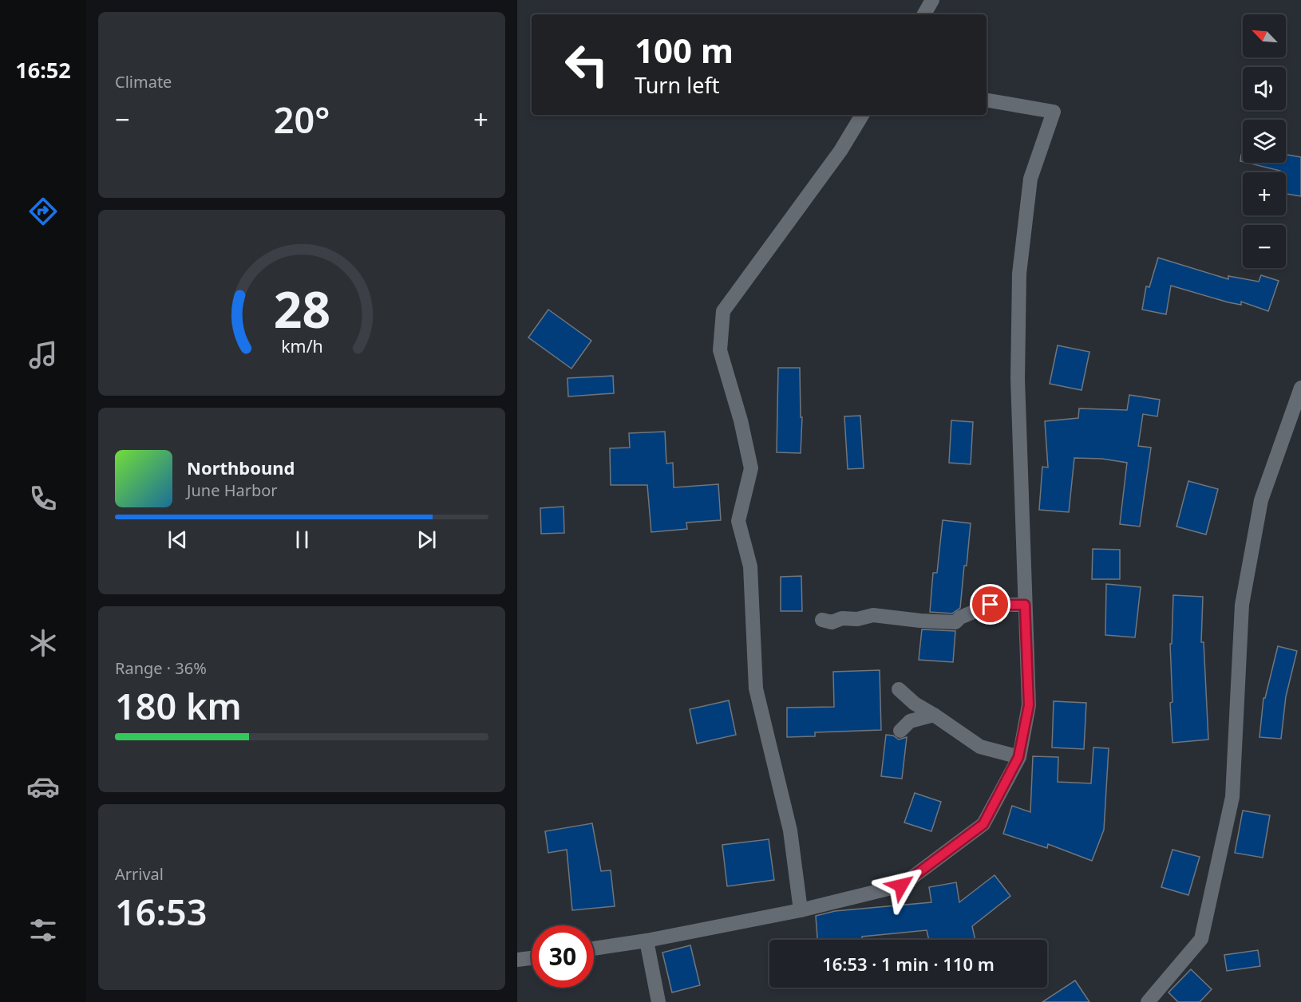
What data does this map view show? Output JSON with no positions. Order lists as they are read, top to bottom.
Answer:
{
  "north": "top left",
  "page": {
    "tabs": "16:52",
    "tile": [
      "Climate",
      ["Range · 36%", "180 km"],
      ["Arrival", "16:53"]
    ],
    "map_buttons": ["+", "−"],
    "turn": ["100 m", "Turn left"],
    "heat": ["−", "20°", "+"],
    "song": ["Northbound", "June Harbor"],
    "limit": "30",
    "trip": "16:53 · 1 min · 110 m",
    "gauge": ["28", "km/h"]
  }
}
